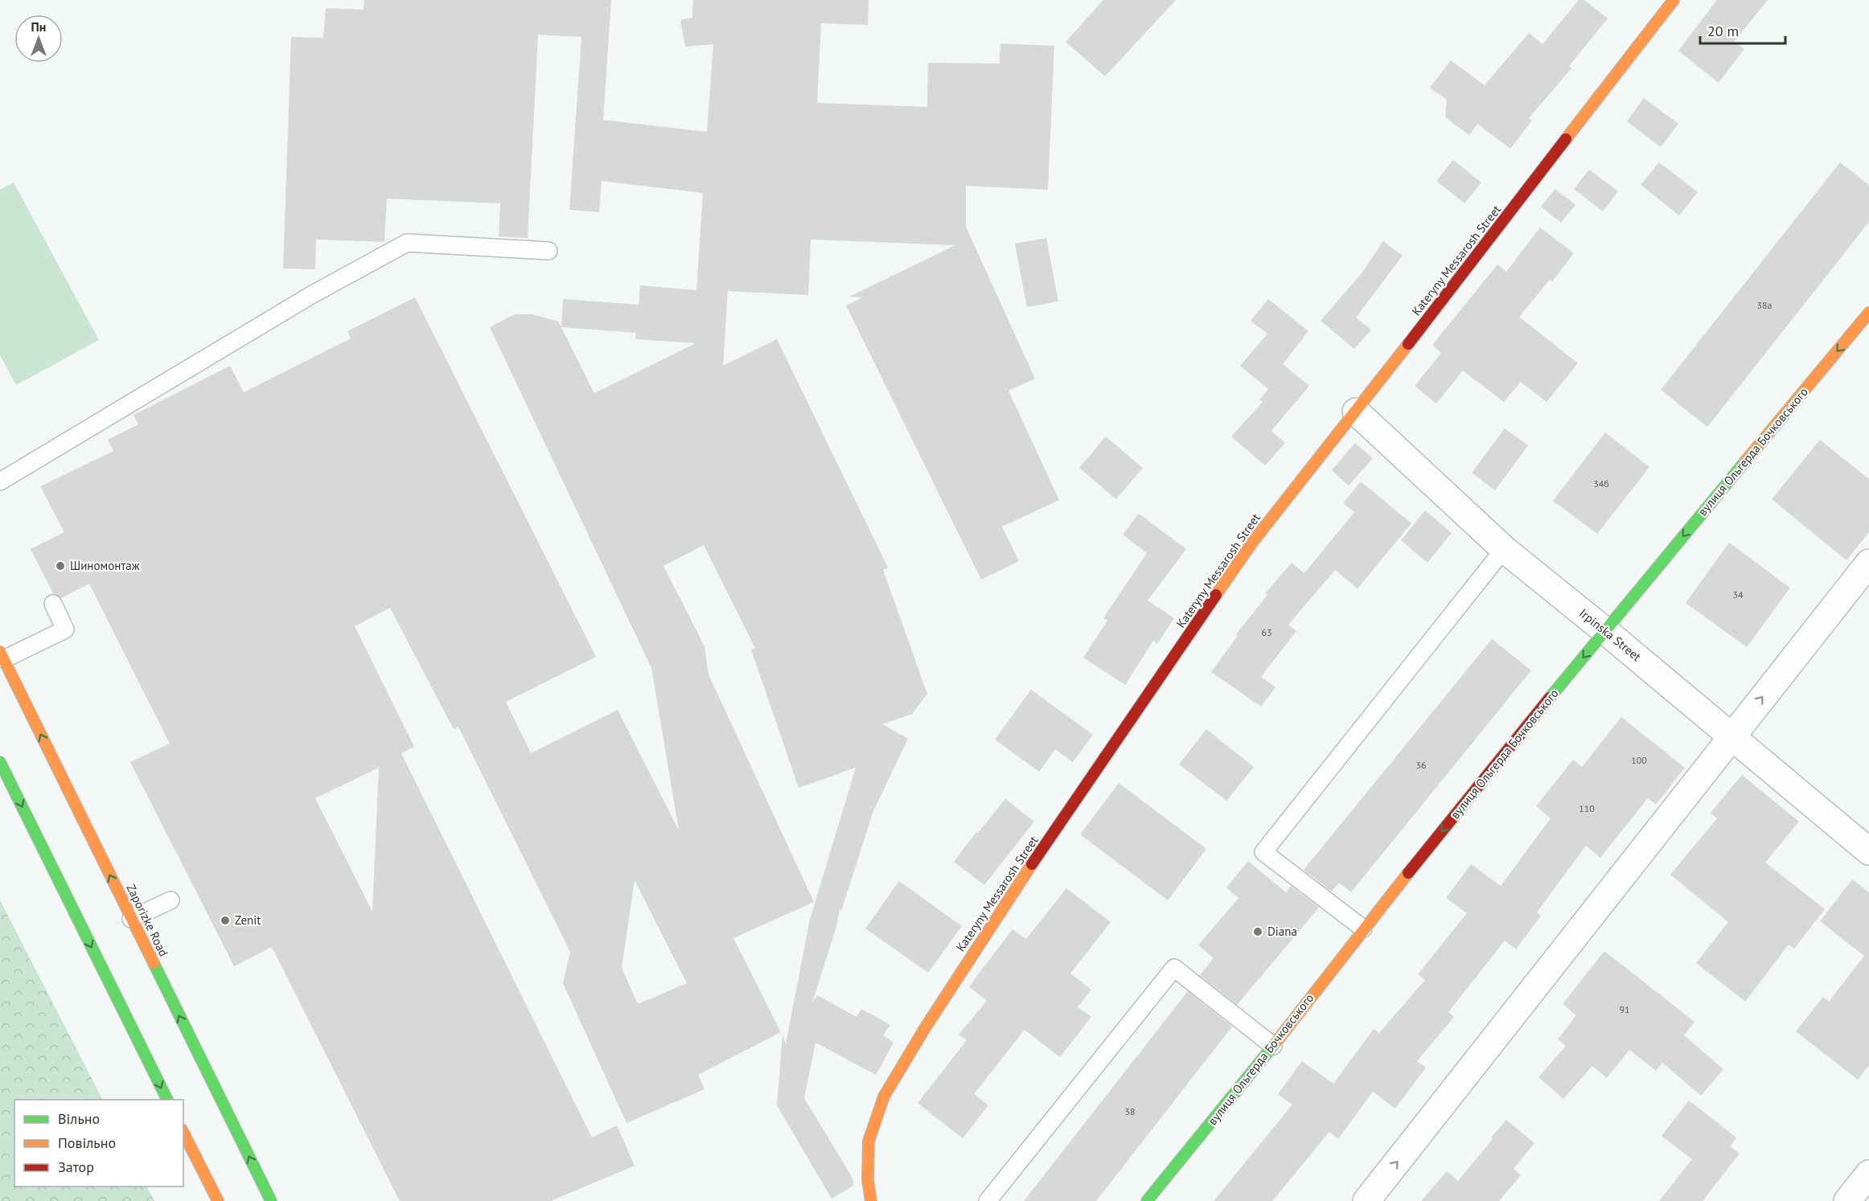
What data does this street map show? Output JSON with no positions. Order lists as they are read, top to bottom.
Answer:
{
  "streets": {
    "street": [
      "Kateryny Messarosh Street",
      "вулиця Ольгерда Бочковського",
      "Irpinska Street",
      "Zaporizke Road"
    ]
  },
  "crossings": [
    ["Kateryny Messarosh Street", "Irpinska Street"],
    ["вулиця Ольгерда Бочковського", "Irpinska Street"]
  ],
  "one_way": ["вулиця Ольгерда Бочковського"],
  "places": ["Шиномонтаж", "Zenit", "Diana"],
  "house_numbers": [
    "38а",
    "34б",
    "34",
    "63",
    "100",
    "36",
    "110",
    "91",
    "38"
  ],
  "legend": ["Вільно", "Повільно", "Затор"],
  "scale_bar": "20 m",
  "north": "top"
}
